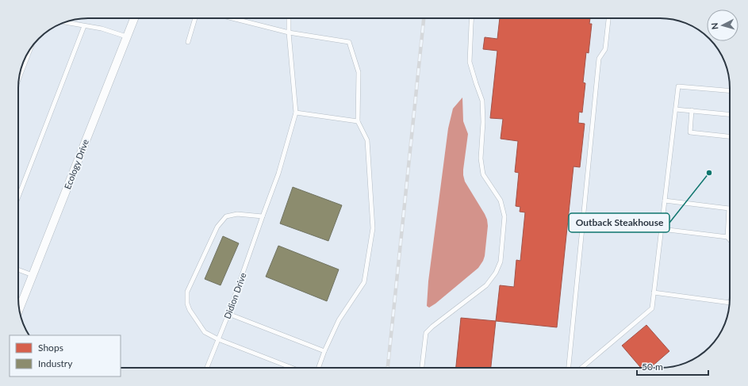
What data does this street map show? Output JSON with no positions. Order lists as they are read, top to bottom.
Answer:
{
  "streets": {
    "street": ["Ecology Drive"],
    "lane": ["Didion Drive"]
  },
  "places": ["Outback Steakhouse"],
  "legend": ["Shops", "Industry"],
  "scale_bar": "50 m",
  "north": "left"
}
